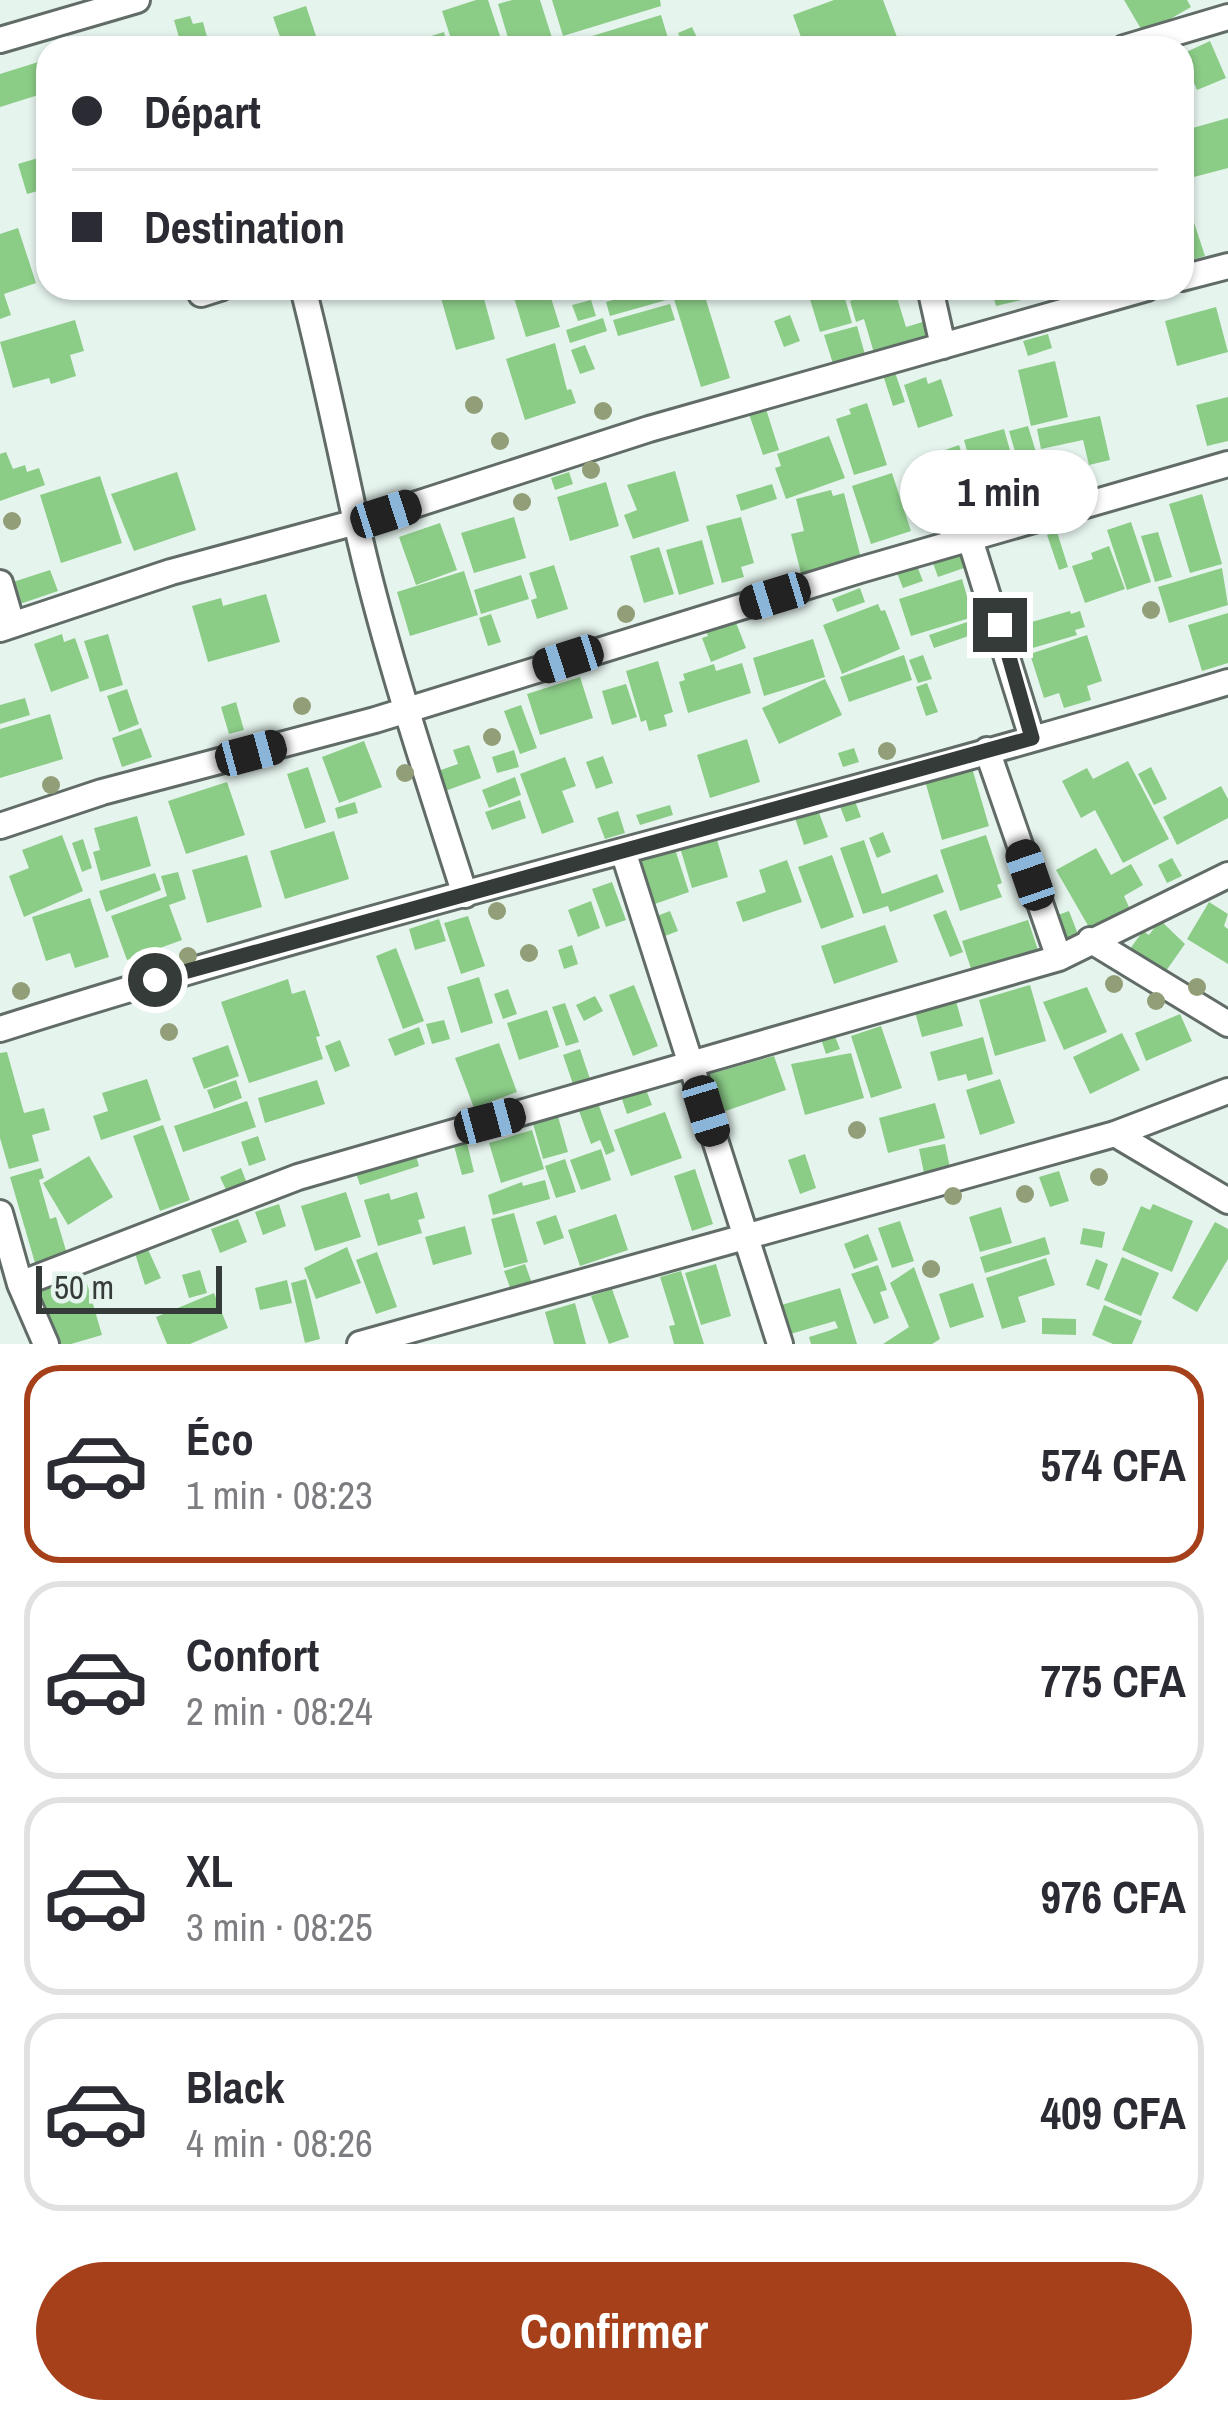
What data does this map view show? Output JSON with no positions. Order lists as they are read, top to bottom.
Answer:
{
  "scale_bar": "50 m",
  "page": {
    "banner": ["Départ", "Destination"],
    "bubble": "1 min",
    "scale": "50 m",
    "list": [
      {
        "name": "Éco",
        "note": "1 min · 08:23",
        "value": "574 CFA"
      },
      {
        "name": "Confort",
        "note": "2 min · 08:24",
        "value": "775 CFA"
      },
      {
        "name": "XL",
        "note": "3 min · 08:25",
        "value": "976 CFA"
      },
      {
        "name": "Black",
        "note": "4 min · 08:26",
        "value": "409 CFA"
      }
    ],
    "buttons": "Confirmer"
  }
}
